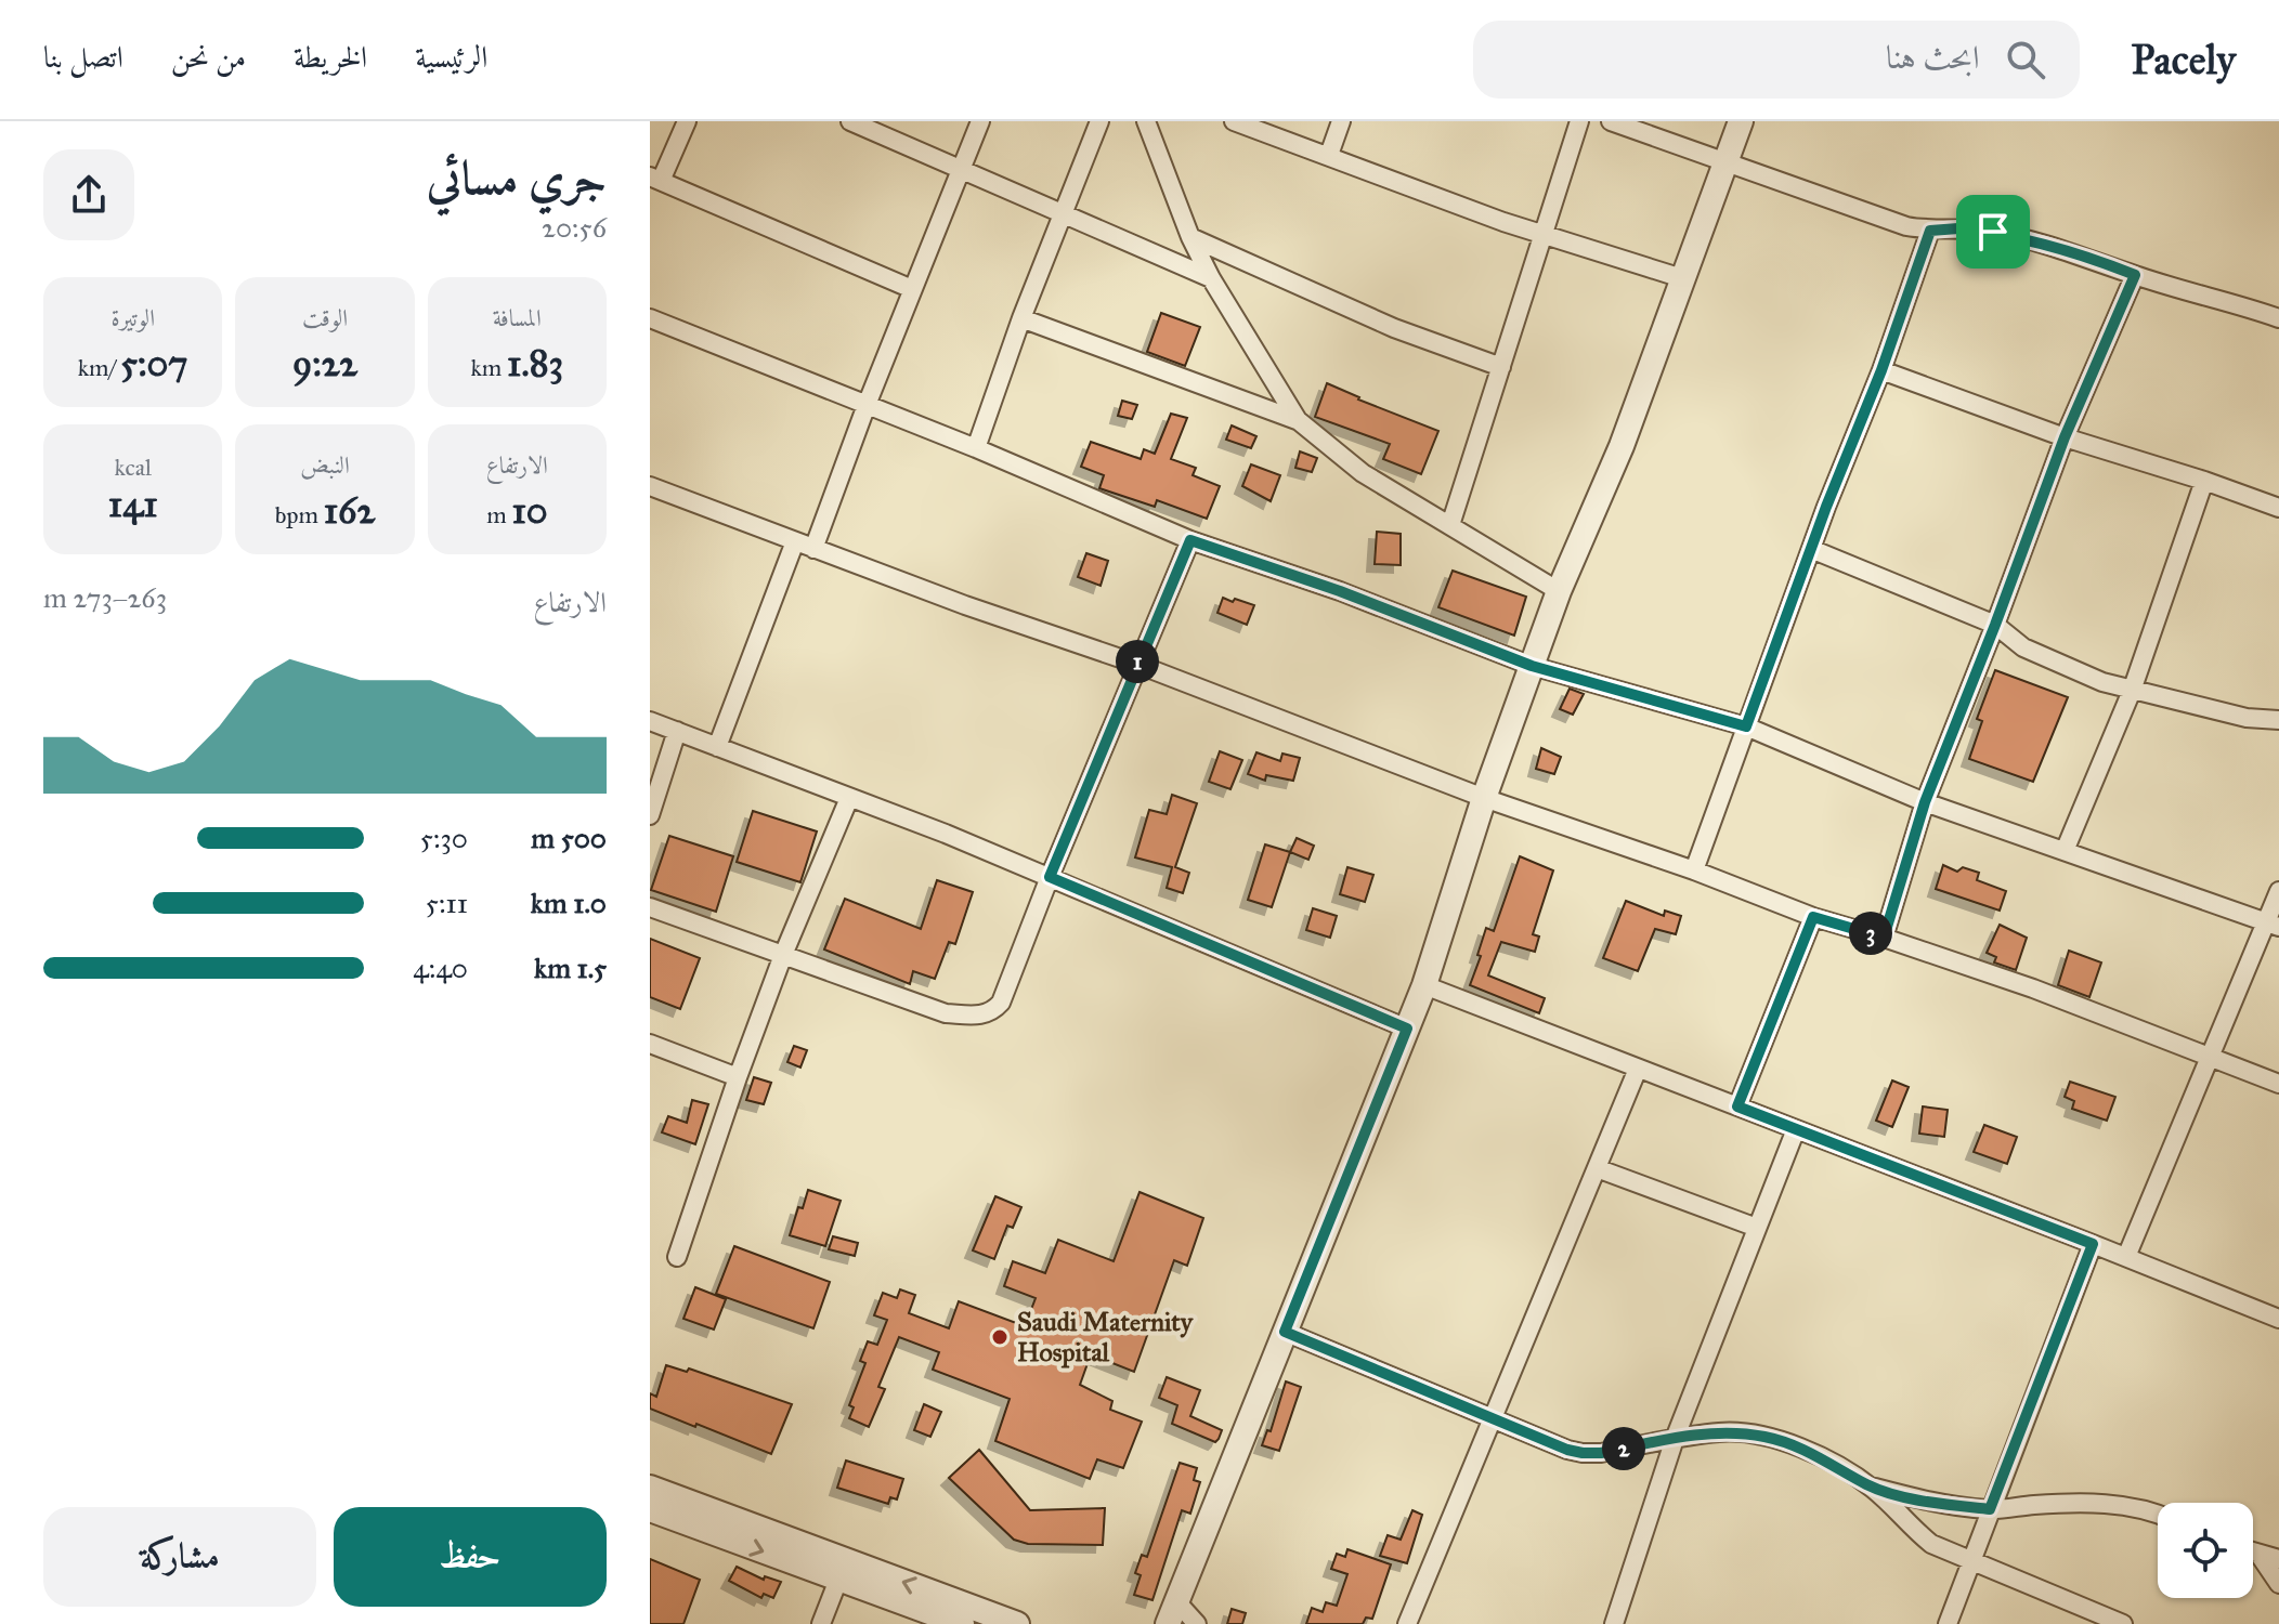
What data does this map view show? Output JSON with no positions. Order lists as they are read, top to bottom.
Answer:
{
  "places": ["Saudi Maternity Hospital"],
  "page": {
    "header": "Pacely",
    "search": "ابحث هنا",
    "nav": [
      "الرئيسية",
      "الخريطة",
      "من نحن",
      "اتصل بنا"
    ],
    "heading": ["جري مسائي", "20:56"],
    "stats": [
      ["المسافة", "1.83 km"],
      ["الوقت", "9:22"],
      ["الوتيرة", "5:07 /km"],
      ["الارتفاع", "10 m"],
      ["النبض", "162 bpm"],
      ["kcal", "141"]
    ],
    "chart": ["الارتفاع", "263–273 m"],
    "pins": ["1", "3", "2"],
    "list": [
      {
        "name": "500 m",
        "note": "5:30"
      },
      {
        "name": "1.0 km",
        "note": "5:11"
      },
      {
        "name": "1.5 km",
        "note": "4:40"
      }
    ],
    "buttons": ["حفظ", "مشاركة"]
  }
}
